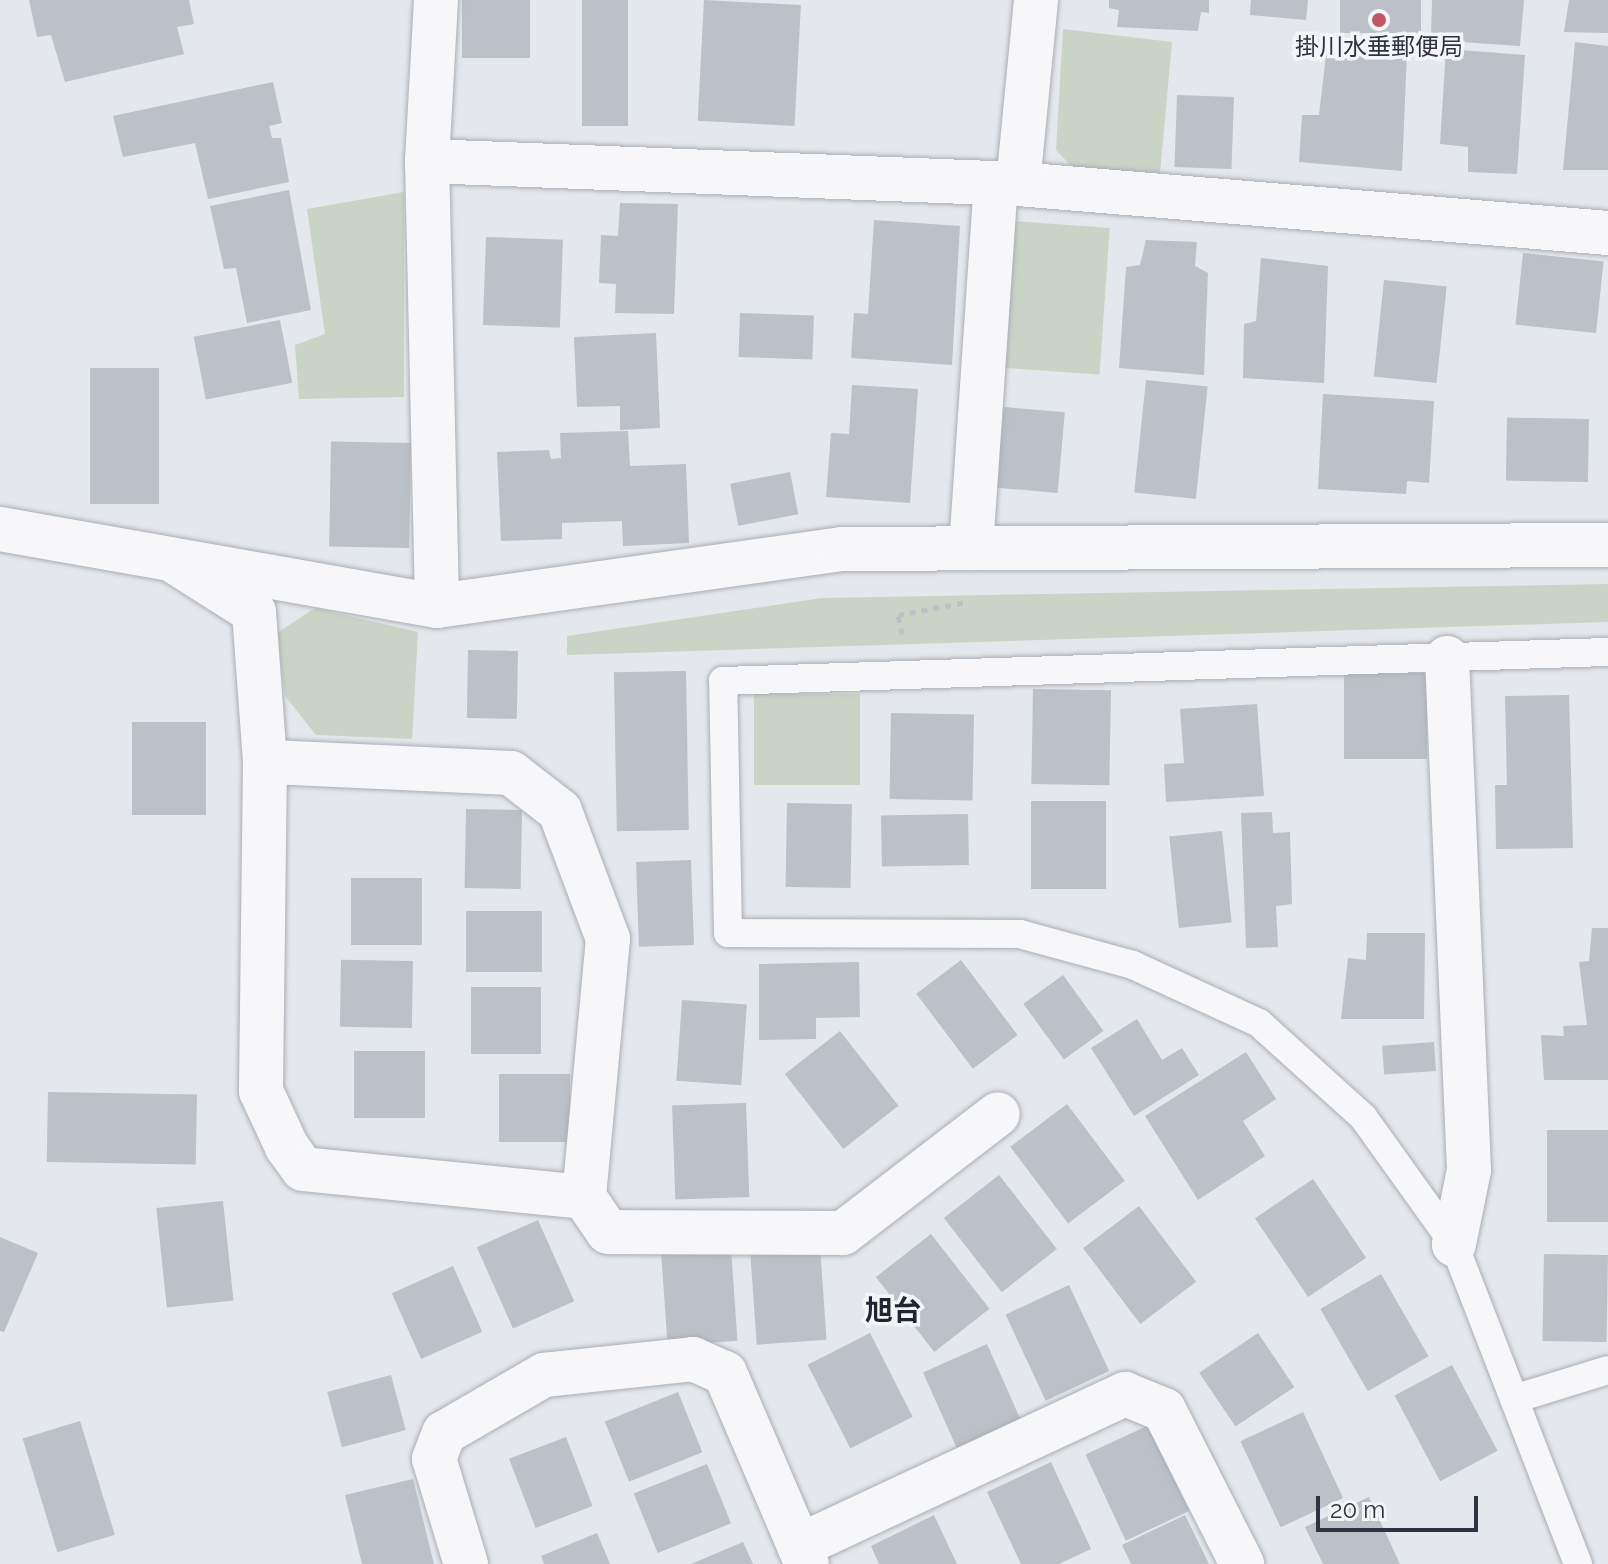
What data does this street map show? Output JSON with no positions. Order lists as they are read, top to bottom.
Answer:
{
  "districts": ["旭台"],
  "places": ["掛川水垂郵便局"],
  "scale_bar": "20 m"
}
